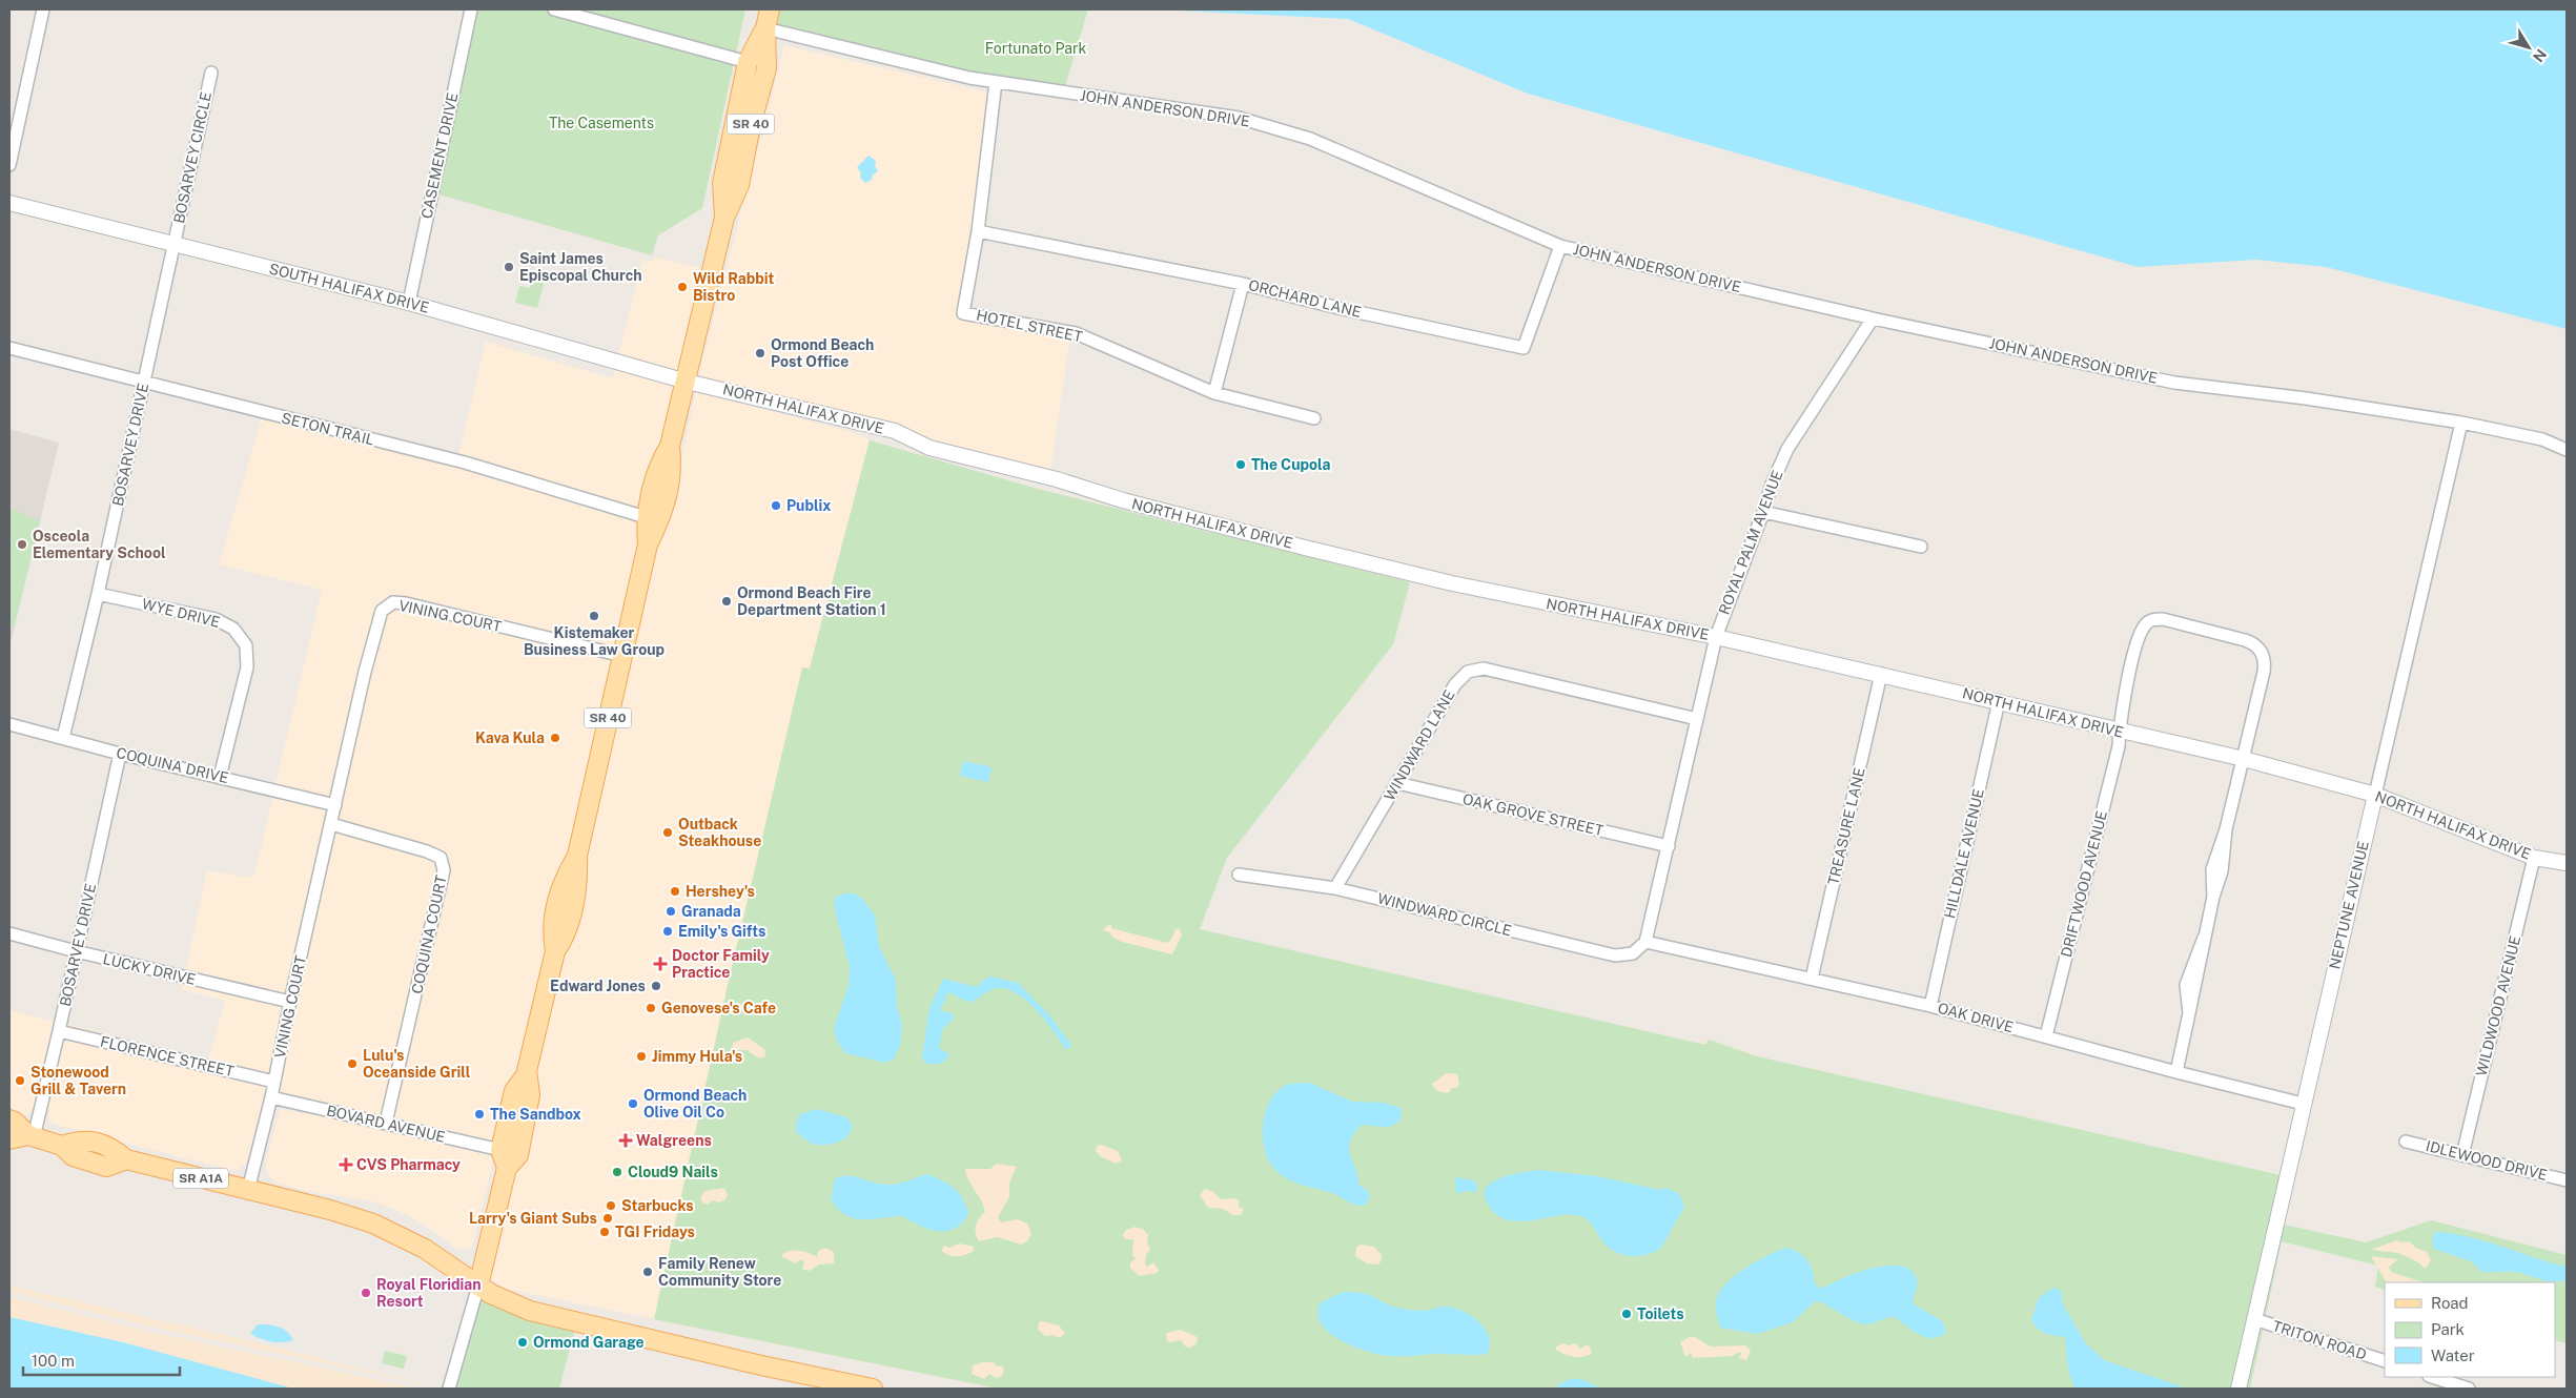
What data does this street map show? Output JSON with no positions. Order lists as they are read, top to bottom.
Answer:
{
  "streets": {
    "main road": ["SR 40", "SR A1A"],
    "street": [
      "JOHN ANDERSON DRIVE",
      "CASEMENT DRIVE",
      "BOSARVEY CIRCLE",
      "SOUTH HALIFAX DRIVE",
      "ORCHARD LANE",
      "HOTEL STREET",
      "NORTH HALIFAX DRIVE",
      "SETON TRAIL",
      "BOSARVEY DRIVE",
      "ROYAL PALM AVENUE",
      "WYE DRIVE",
      "VINING COURT",
      "WINDWARD LANE",
      "COQUINA DRIVE",
      "OAK GROVE STREET",
      "TREASURE LANE",
      "HILLDALE AVENUE",
      "DRIFTWOOD AVENUE",
      "NEPTUNE AVENUE",
      "WINDWARD CIRCLE",
      "COQUINA COURT",
      "LUCKY DRIVE",
      "WILDWOOD AVENUE",
      "OAK DRIVE",
      "FLORENCE STREET",
      "BOVARD AVENUE",
      "IDLEWOOD DRIVE",
      "TRITON ROAD"
    ]
  },
  "crossings": [
    ["JOHN ANDERSON DRIVE", "SR 40"],
    ["JOHN ANDERSON DRIVE", "ORCHARD LANE"],
    ["JOHN ANDERSON DRIVE", "HOTEL STREET"],
    ["JOHN ANDERSON DRIVE", "ROYAL PALM AVENUE"],
    ["JOHN ANDERSON DRIVE", "NEPTUNE AVENUE"],
    ["SR 40", "SOUTH HALIFAX DRIVE"],
    ["SR 40", "NORTH HALIFAX DRIVE"],
    ["SR 40", "SETON TRAIL"],
    ["SR 40", "VINING COURT"],
    ["SR 40", "BOVARD AVENUE"],
    ["SR 40", "SR A1A"],
    ["CASEMENT DRIVE", "SOUTH HALIFAX DRIVE"],
    ["BOSARVEY CIRCLE", "SOUTH HALIFAX DRIVE"],
    ["BOSARVEY CIRCLE", "BOSARVEY DRIVE"],
    ["SOUTH HALIFAX DRIVE", "NORTH HALIFAX DRIVE"],
    ["SOUTH HALIFAX DRIVE", "BOSARVEY DRIVE"],
    ["ORCHARD LANE", "HOTEL STREET"],
    ["NORTH HALIFAX DRIVE", "ROYAL PALM AVENUE"],
    ["NORTH HALIFAX DRIVE", "TREASURE LANE"],
    ["NORTH HALIFAX DRIVE", "HILLDALE AVENUE"],
    ["NORTH HALIFAX DRIVE", "DRIFTWOOD AVENUE"],
    ["NORTH HALIFAX DRIVE", "NEPTUNE AVENUE"],
    ["NORTH HALIFAX DRIVE", "WILDWOOD AVENUE"],
    ["SETON TRAIL", "BOSARVEY DRIVE"],
    ["BOSARVEY DRIVE", "WYE DRIVE"],
    ["BOSARVEY DRIVE", "COQUINA DRIVE"],
    ["BOSARVEY DRIVE", "LUCKY DRIVE"],
    ["BOSARVEY DRIVE", "FLORENCE STREET"],
    ["BOSARVEY DRIVE", "SR A1A"],
    ["ROYAL PALM AVENUE", "WINDWARD LANE"],
    ["ROYAL PALM AVENUE", "OAK GROVE STREET"],
    ["ROYAL PALM AVENUE", "WINDWARD CIRCLE"],
    ["ROYAL PALM AVENUE", "OAK DRIVE"],
    ["WYE DRIVE", "COQUINA DRIVE"],
    ["VINING COURT", "COQUINA DRIVE"],
    ["VINING COURT", "COQUINA COURT"],
    ["VINING COURT", "LUCKY DRIVE"],
    ["VINING COURT", "FLORENCE STREET"],
    ["VINING COURT", "BOVARD AVENUE"],
    ["VINING COURT", "SR A1A"],
    ["WINDWARD LANE", "OAK GROVE STREET"],
    ["WINDWARD LANE", "WINDWARD CIRCLE"],
    ["TREASURE LANE", "OAK DRIVE"],
    ["HILLDALE AVENUE", "OAK DRIVE"],
    ["DRIFTWOOD AVENUE", "OAK DRIVE"],
    ["NEPTUNE AVENUE", "OAK DRIVE"],
    ["NEPTUNE AVENUE", "TRITON ROAD"],
    ["WINDWARD CIRCLE", "OAK DRIVE"],
    ["COQUINA COURT", "BOVARD AVENUE"],
    ["WILDWOOD AVENUE", "IDLEWOOD DRIVE"]
  ],
  "parks": ["Fortunato Park", "The Casements"],
  "places": {
    "other": [
      "Saint James Episcopal Church",
      "Wild Rabbit Bistro",
      "Ormond Beach Post Office",
      "The Cupola",
      "Publix",
      "Osceola Elementary School",
      "Ormond Beach Fire Department Station 1",
      "Kistemaker Business Law Group",
      "Kava Kula",
      "Outback Steakhouse",
      "Hershey's",
      "Granada",
      "Emily's Gifts",
      "Edward Jones",
      "Genovese's Cafe",
      "Jimmy Hula's",
      "Lulu's Oceanside Grill",
      "Stonewood Grill & Tavern",
      "Ormond Beach Olive Oil Co",
      "The Sandbox",
      "Cloud9 Nails",
      "Starbucks",
      "Larry's Giant Subs",
      "TGI Fridays",
      "Family Renew Community Store",
      "Royal Floridian Resort",
      "Toilets",
      "Ormond Garage"
    ],
    "health": ["Doctor Family Practice", "Walgreens", "CVS Pharmacy"]
  },
  "legend": ["Road", "Park", "Water"],
  "scale_bar": "100 m",
  "north": "bottom right"
}
